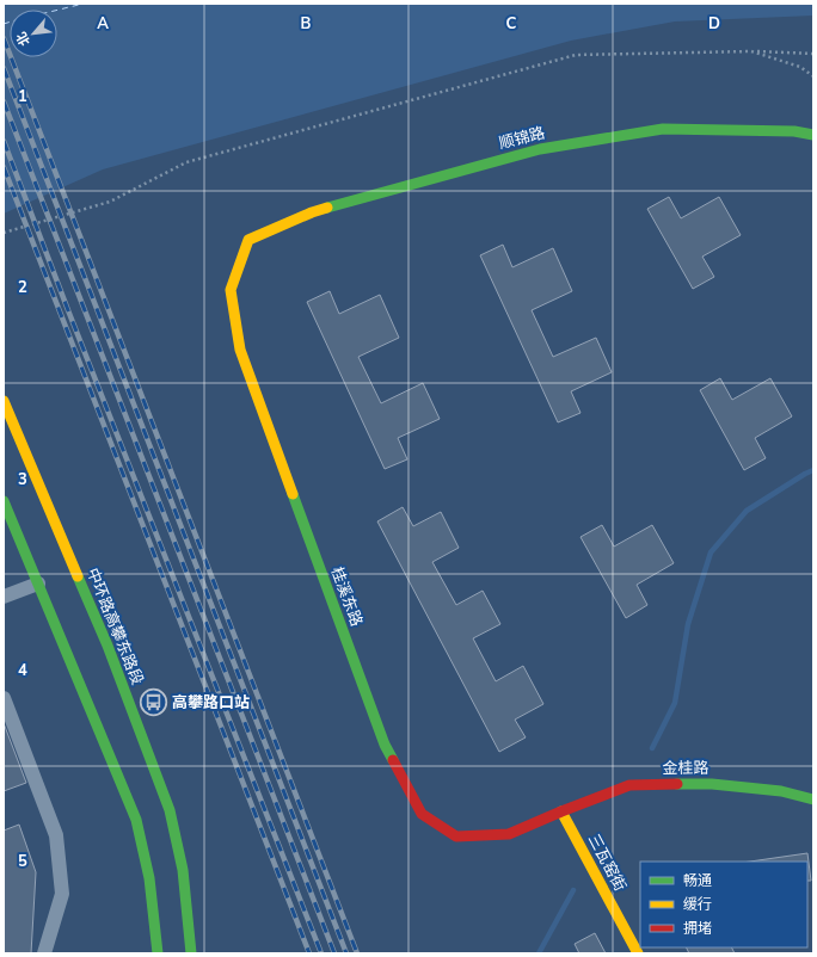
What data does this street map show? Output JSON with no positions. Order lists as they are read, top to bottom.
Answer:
{
  "streets": {
    "street": [
      "顺锦路",
      "桂溪东路",
      "中环路高攀东路段",
      "金桂路",
      "三瓦窑街"
    ]
  },
  "crossings": [
    ["顺锦路", "桂溪东路"],
    ["桂溪东路", "金桂路"],
    ["桂溪东路", "三瓦窑街"],
    ["金桂路", "三瓦窑街"]
  ],
  "places": {
    "bus stop": ["高攀路口站"]
  },
  "legend": ["畅通", "缓行", "拥堵"],
  "north": "bottom left",
  "grid": {
    "columns": [
      "A",
      "B",
      "C",
      "D"
    ],
    "rows": [
      "1",
      "2",
      "3",
      "4",
      "5"
    ]
  }
}
